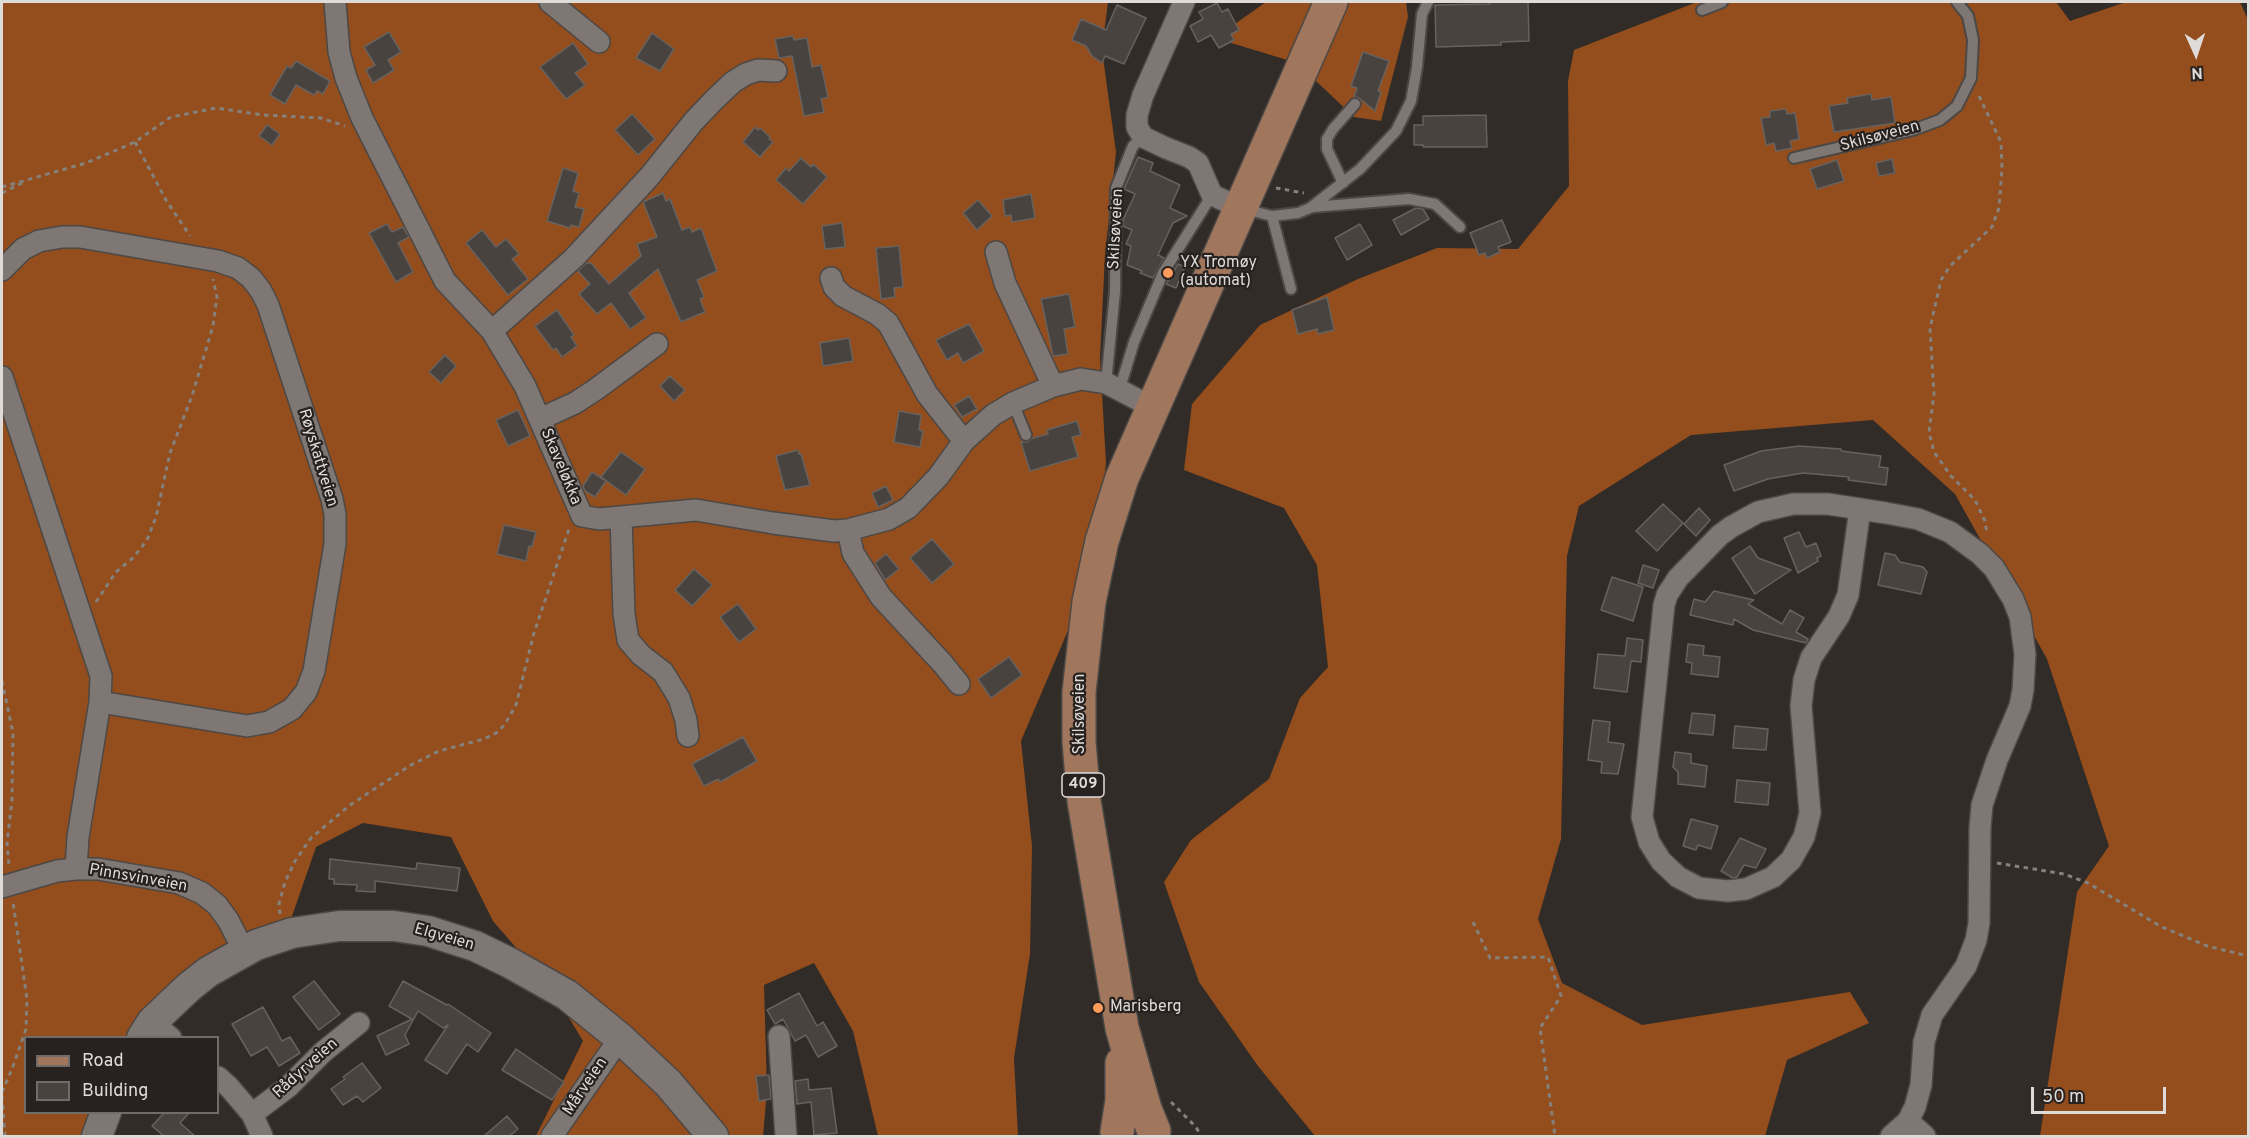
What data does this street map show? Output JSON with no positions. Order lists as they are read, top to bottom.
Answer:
{
  "streets": {
    "main road": ["Skilsøveien", "409", "Elgveien"],
    "street": [
      "Røyskattveien",
      "Skaveløkka",
      "Pinnsvinveien",
      "Rådyrveien",
      "Mårveien"
    ]
  },
  "crossings": [
    ["Skilsøveien", "Skaveløkka"],
    ["Pinnsvinveien", "Elgveien"],
    ["Elgveien", "Mårveien"]
  ],
  "places": ["YX Tromøy (automat)", "Marisberg"],
  "legend": ["Road", "Building"],
  "scale_bar": "50 m",
  "north": "bottom"
}
